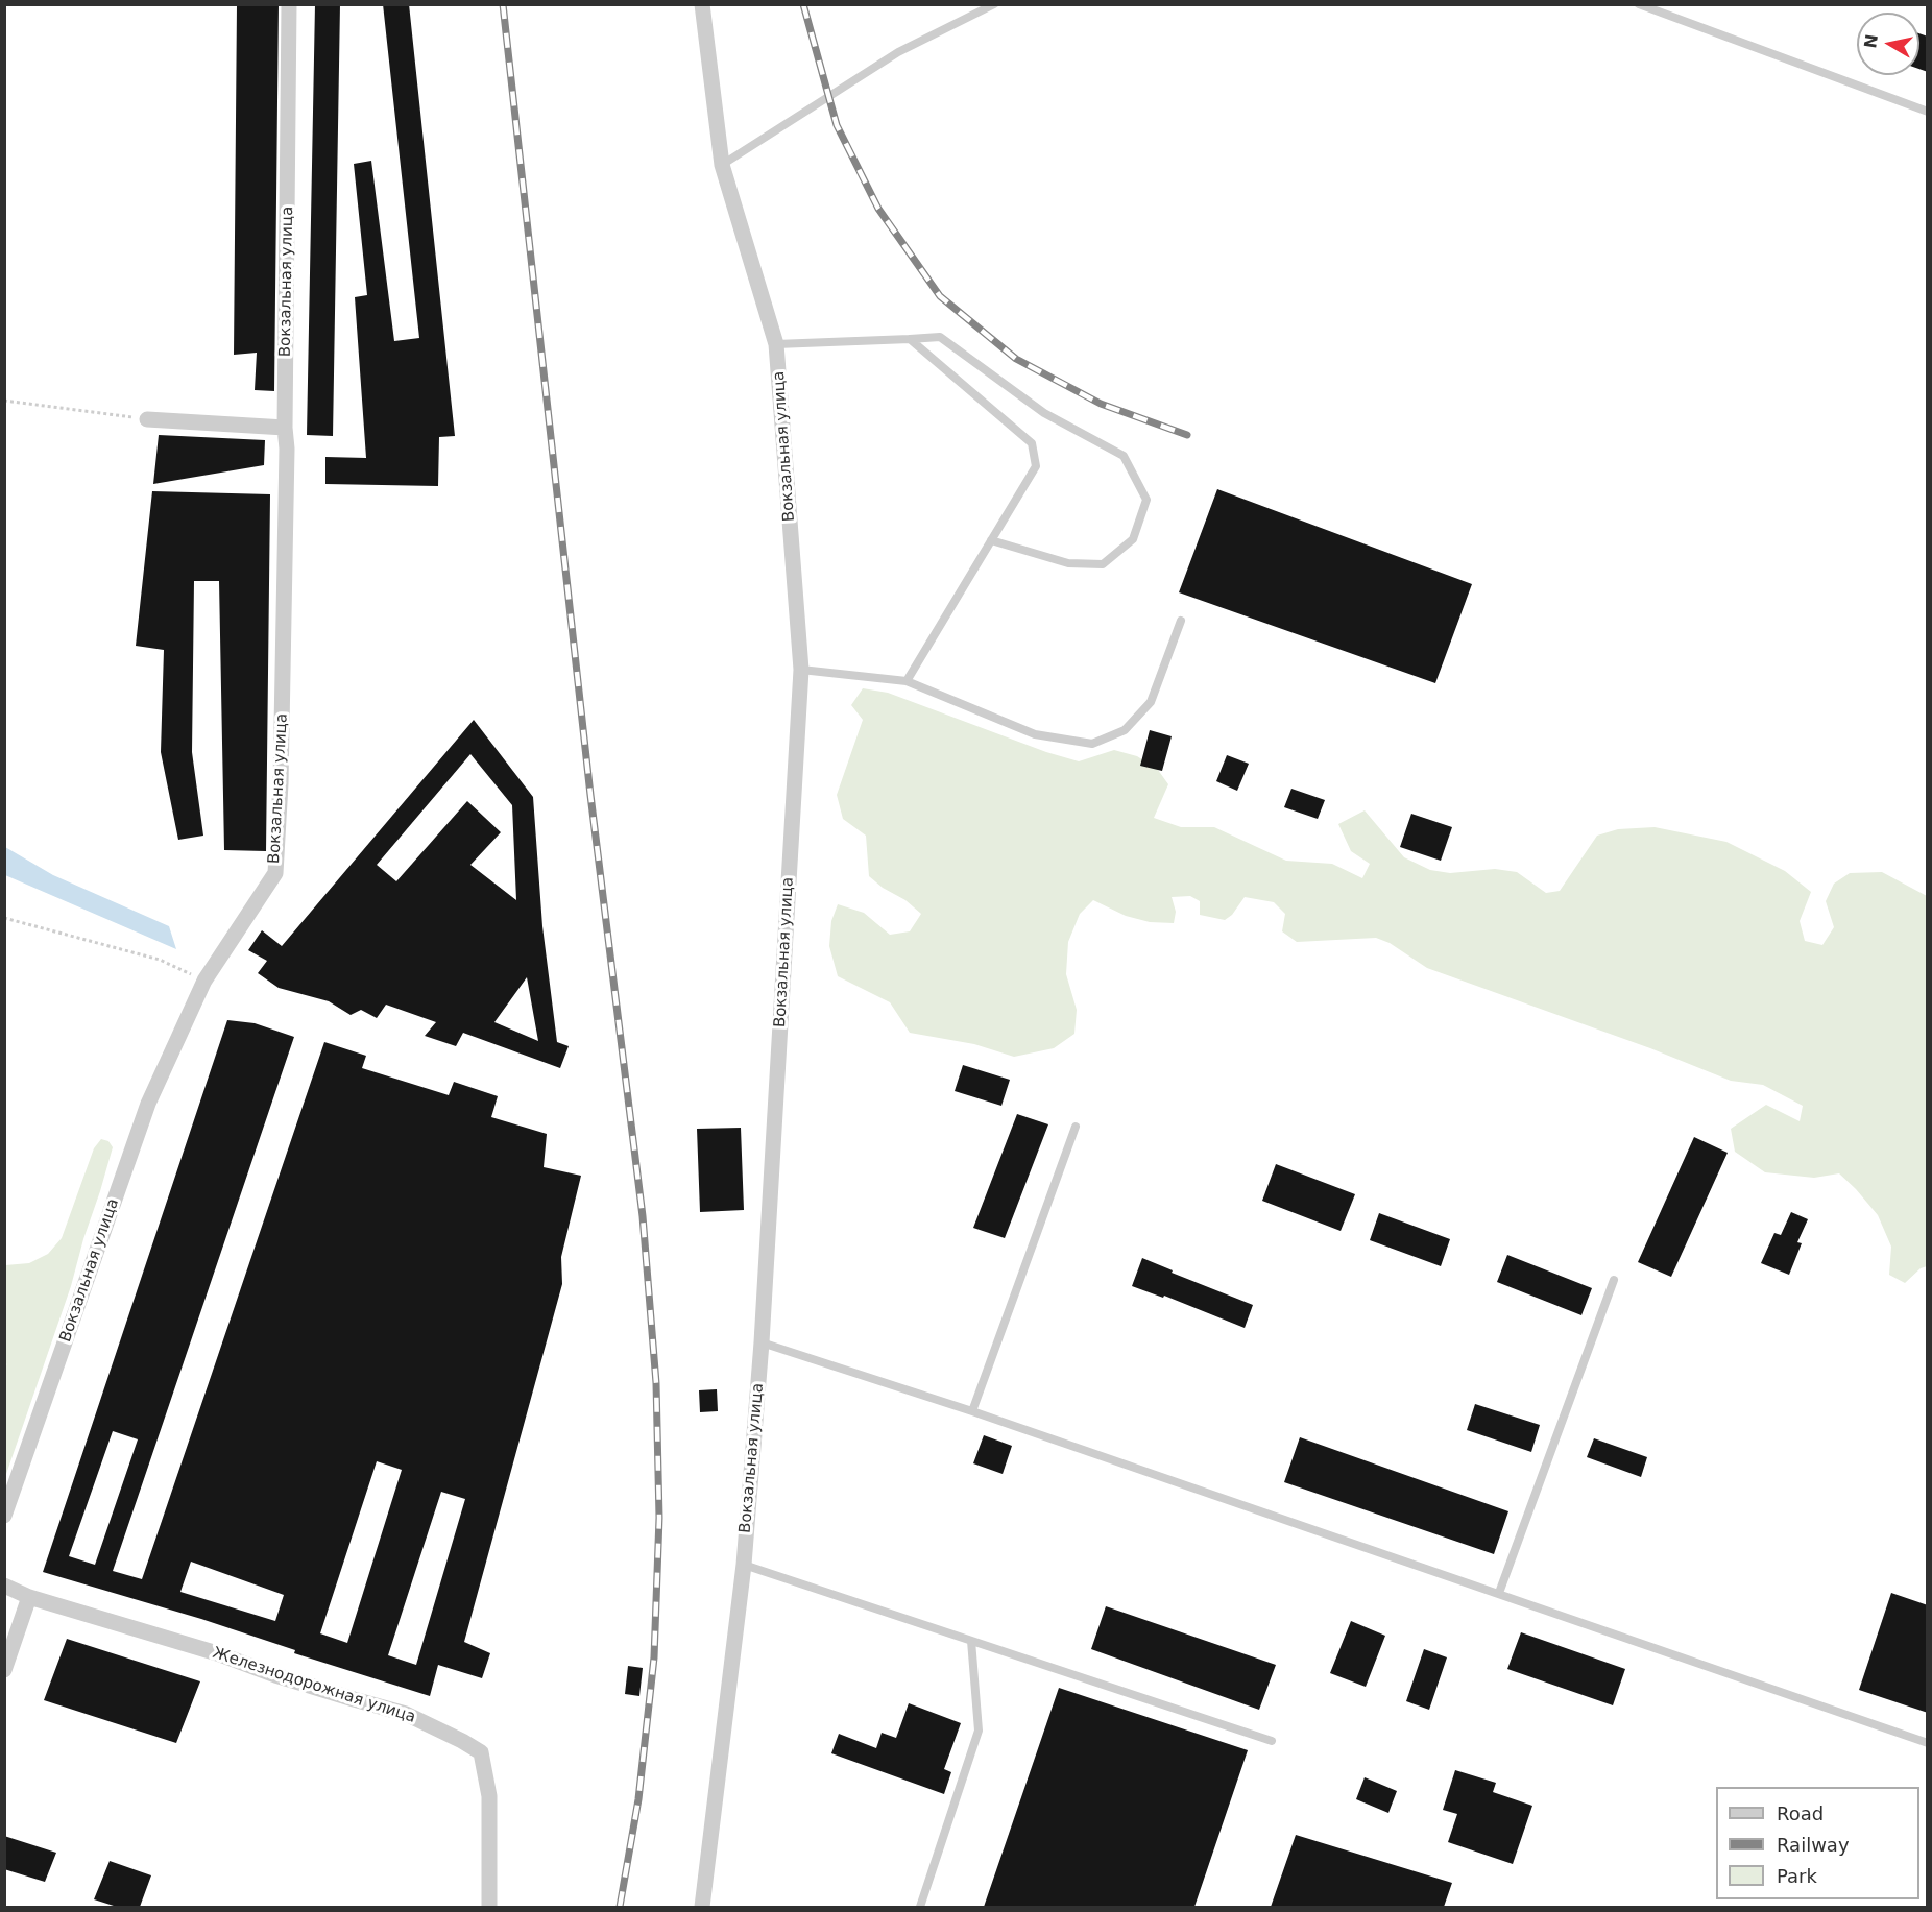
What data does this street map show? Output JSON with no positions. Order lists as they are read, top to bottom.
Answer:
{
  "streets": {
    "street": ["Вокзальная улица", "Железнодорожная улица"]
  },
  "legend": ["Road", "Railway", "Park"],
  "north": "left"
}
